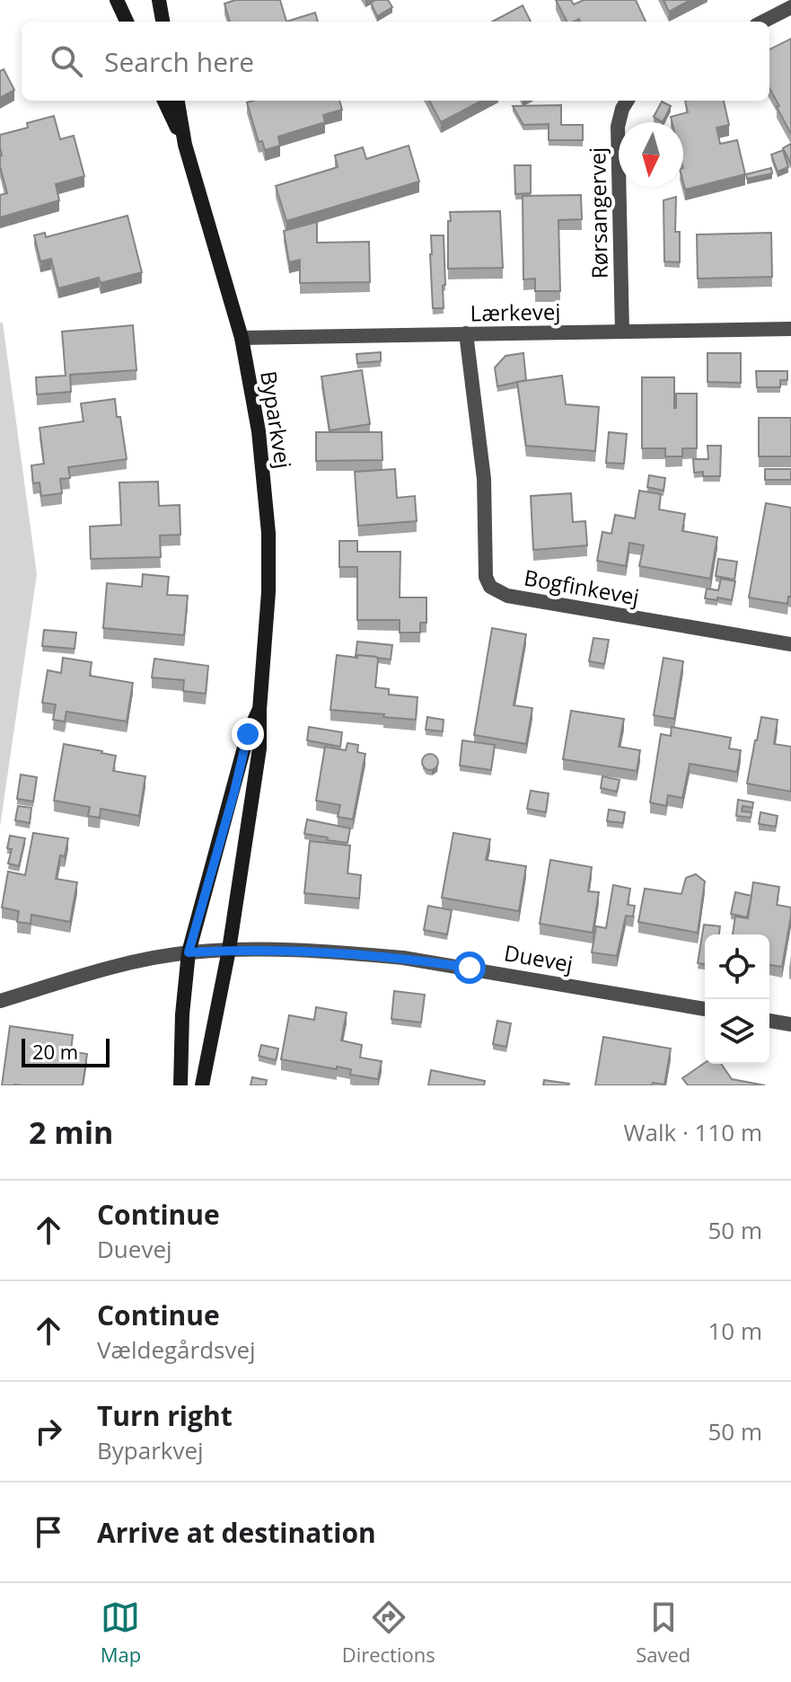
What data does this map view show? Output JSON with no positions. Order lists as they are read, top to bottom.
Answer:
{
  "streets": {
    "street": [
      "Rørsangervej",
      "Lærkevej",
      "Byparkvej",
      "Bogfinkevej",
      "Duevej"
    ]
  },
  "crossings": [
    ["Rørsangervej", "Lærkevej"],
    ["Lærkevej", "Byparkvej"],
    ["Lærkevej", "Bogfinkevej"],
    ["Byparkvej", "Duevej"]
  ],
  "scale_bar": "20 m",
  "north": "bottom",
  "page": {
    "search": "Search here",
    "scale": "20 m",
    "heading": ["2 min", "Walk · 110 m"],
    "list": [
      ["Continue", "Duevej", "50 m"],
      ["Continue", "Vældegårdsvej", "10 m"],
      ["Turn right", "Byparkvej", "50 m"],
      "Arrive at destination"
    ],
    "nav": ["Map", "Directions", "Saved"]
  }
}
